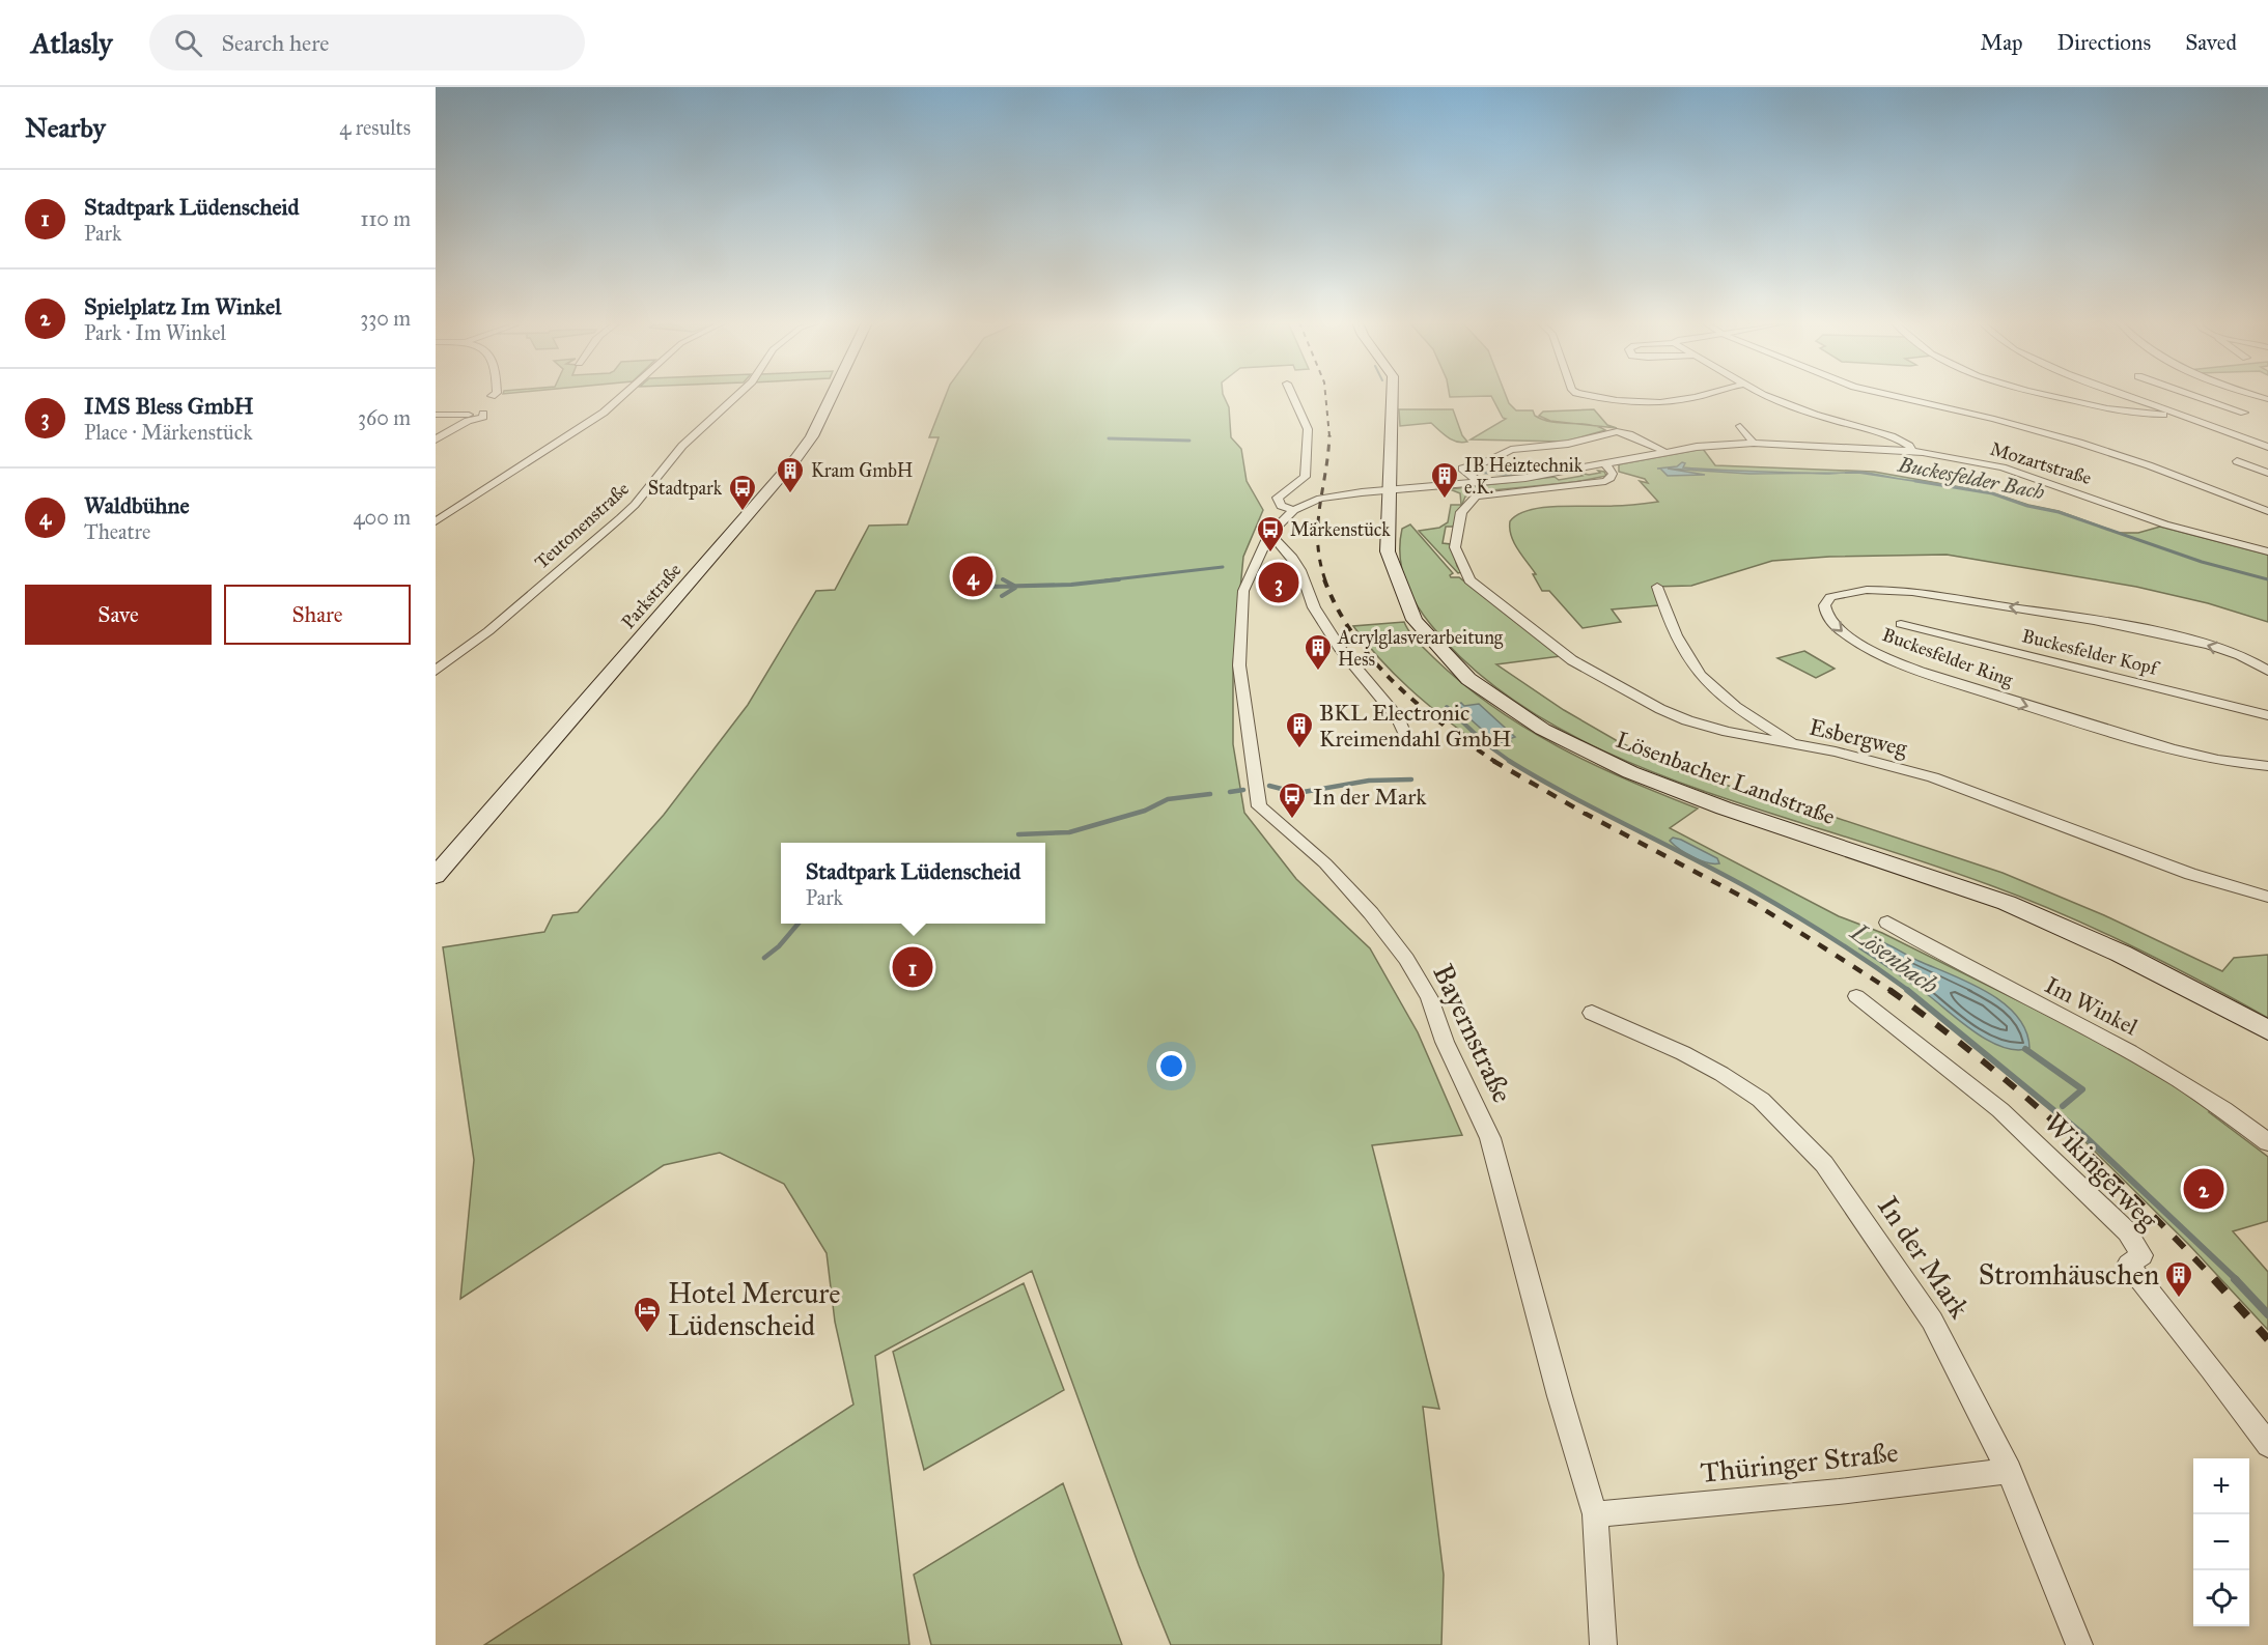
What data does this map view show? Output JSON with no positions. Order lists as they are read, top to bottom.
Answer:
{
  "streets": {
    "main road": ["Parkstraße", "Lösenbacher Landstraße"],
    "street": [
      "Mozartstraße",
      "Teutonenstraße",
      "Buckesfelder Kopf",
      "Buckesfelder Ring",
      "Esbergweg",
      "Im Winkel",
      "Bayernstraße",
      "Wikingerweg",
      "In der Mark",
      "Thüringer Straße"
    ]
  },
  "crossings": [
    ["Mozartstraße", "Esbergweg"],
    ["Mozartstraße", "Lösenbacher Landstraße"],
    ["Bayernstraße", "Thüringer Straße"],
    ["In der Mark", "Thüringer Straße"]
  ],
  "water": ["Buckesfelder Bach", "Lösenbach"],
  "places": {
    "building": [
      "Kram GmbH",
      "IB Heiztechnik e.K.",
      "Acrylglasverarbeitung Hess",
      "BKL Electronic Kreimendahl GmbH",
      "Stromhäuschen"
    ],
    "bus stop": ["Stadtpark", "Märkenstück", "In der Mark"],
    "hotel": ["Hotel Mercure Lüdenscheid"]
  },
  "page": {
    "header": "Atlasly",
    "search": "Search here",
    "nav": ["Map", "Directions", "Saved"],
    "heading": ["Nearby", "4 results"],
    "list": [
      {
        "mark": "1",
        "name": "Stadtpark Lüdenscheid",
        "note": "Park",
        "value": "110 m"
      },
      {
        "mark": "2",
        "name": "Spielplatz Im Winkel",
        "note": "Park · Im Winkel",
        "value": "330 m"
      },
      {
        "mark": "3",
        "name": "IMS Bless GmbH",
        "note": "Place · Märkenstück",
        "value": "360 m"
      },
      {
        "mark": "4",
        "name": "Waldbühne",
        "note": "Theatre",
        "value": "400 m"
      }
    ],
    "pins": [
      "4",
      "3",
      "1",
      "2"
    ],
    "buttons": ["Save", "Share"],
    "popup": ["Stadtpark Lüdenscheid", "Park"],
    "map_buttons": ["+", "−"]
  }
}
